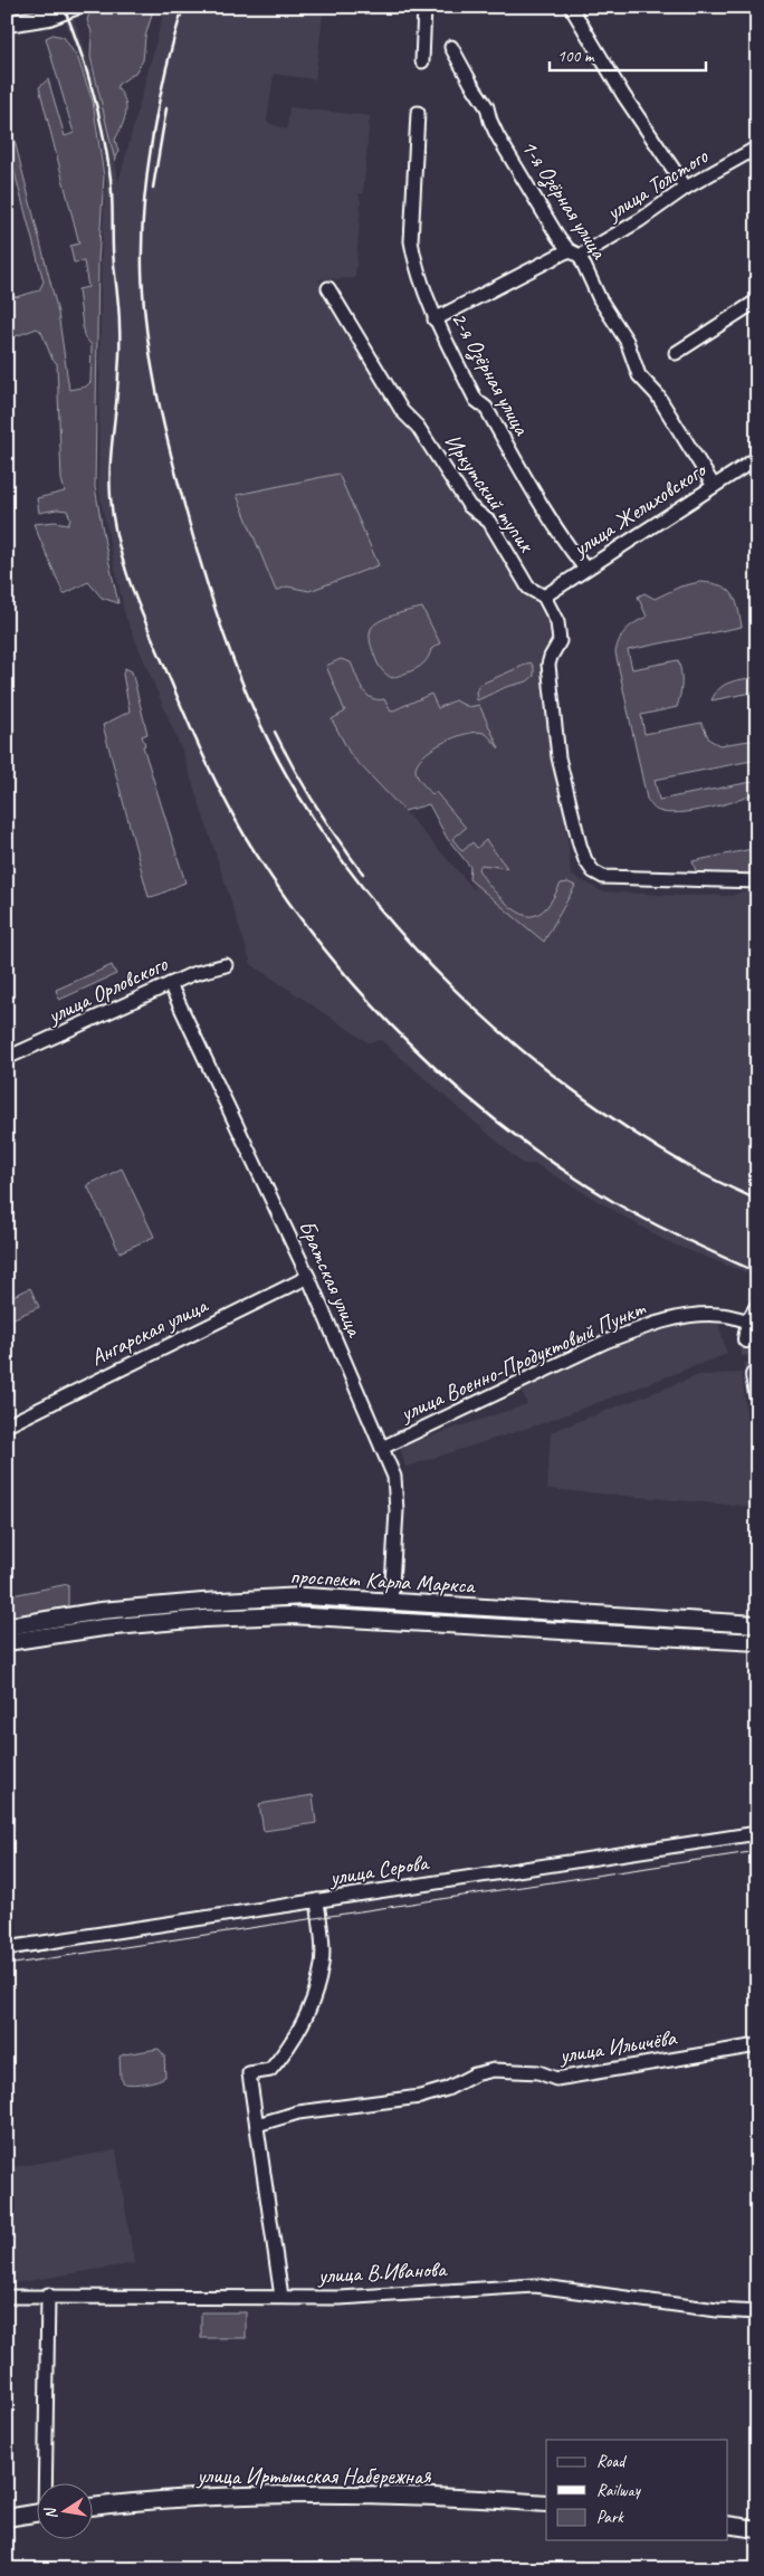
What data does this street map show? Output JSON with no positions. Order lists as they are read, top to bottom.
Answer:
{
  "streets": {
    "main road": ["проспект Карла Маркса", "улица Иртышская Набережная"],
    "street": [
      "улица Толстого",
      "1-я Озёрная улица",
      "2-я Озёрная улица",
      "Иркутский тупик",
      "улица Желиховского",
      "улица Орловского",
      "Братская улица",
      "Ангарская улица",
      "улица Военно-Продуктовый Пункт",
      "улица Серова",
      "улица Ильичёва",
      "улица В.Иванова"
    ]
  },
  "crossings": [
    ["улица Толстого", "1-я Озёрная улица"],
    ["улица Толстого", "2-я Озёрная улица"],
    ["1-я Озёрная улица", "улица Желиховского"],
    ["2-я Озёрная улица", "улица Желиховского"],
    ["Иркутский тупик", "улица Желиховского"],
    ["улица Орловского", "Братская улица"],
    ["Братская улица", "Ангарская улица"],
    ["Братская улица", "улица Военно-Продуктовый Пункт"],
    ["Братская улица", "проспект Карла Маркса"]
  ],
  "legend": ["Road", "Railway", "Park"],
  "scale_bar": "100 m",
  "north": "left"
}
